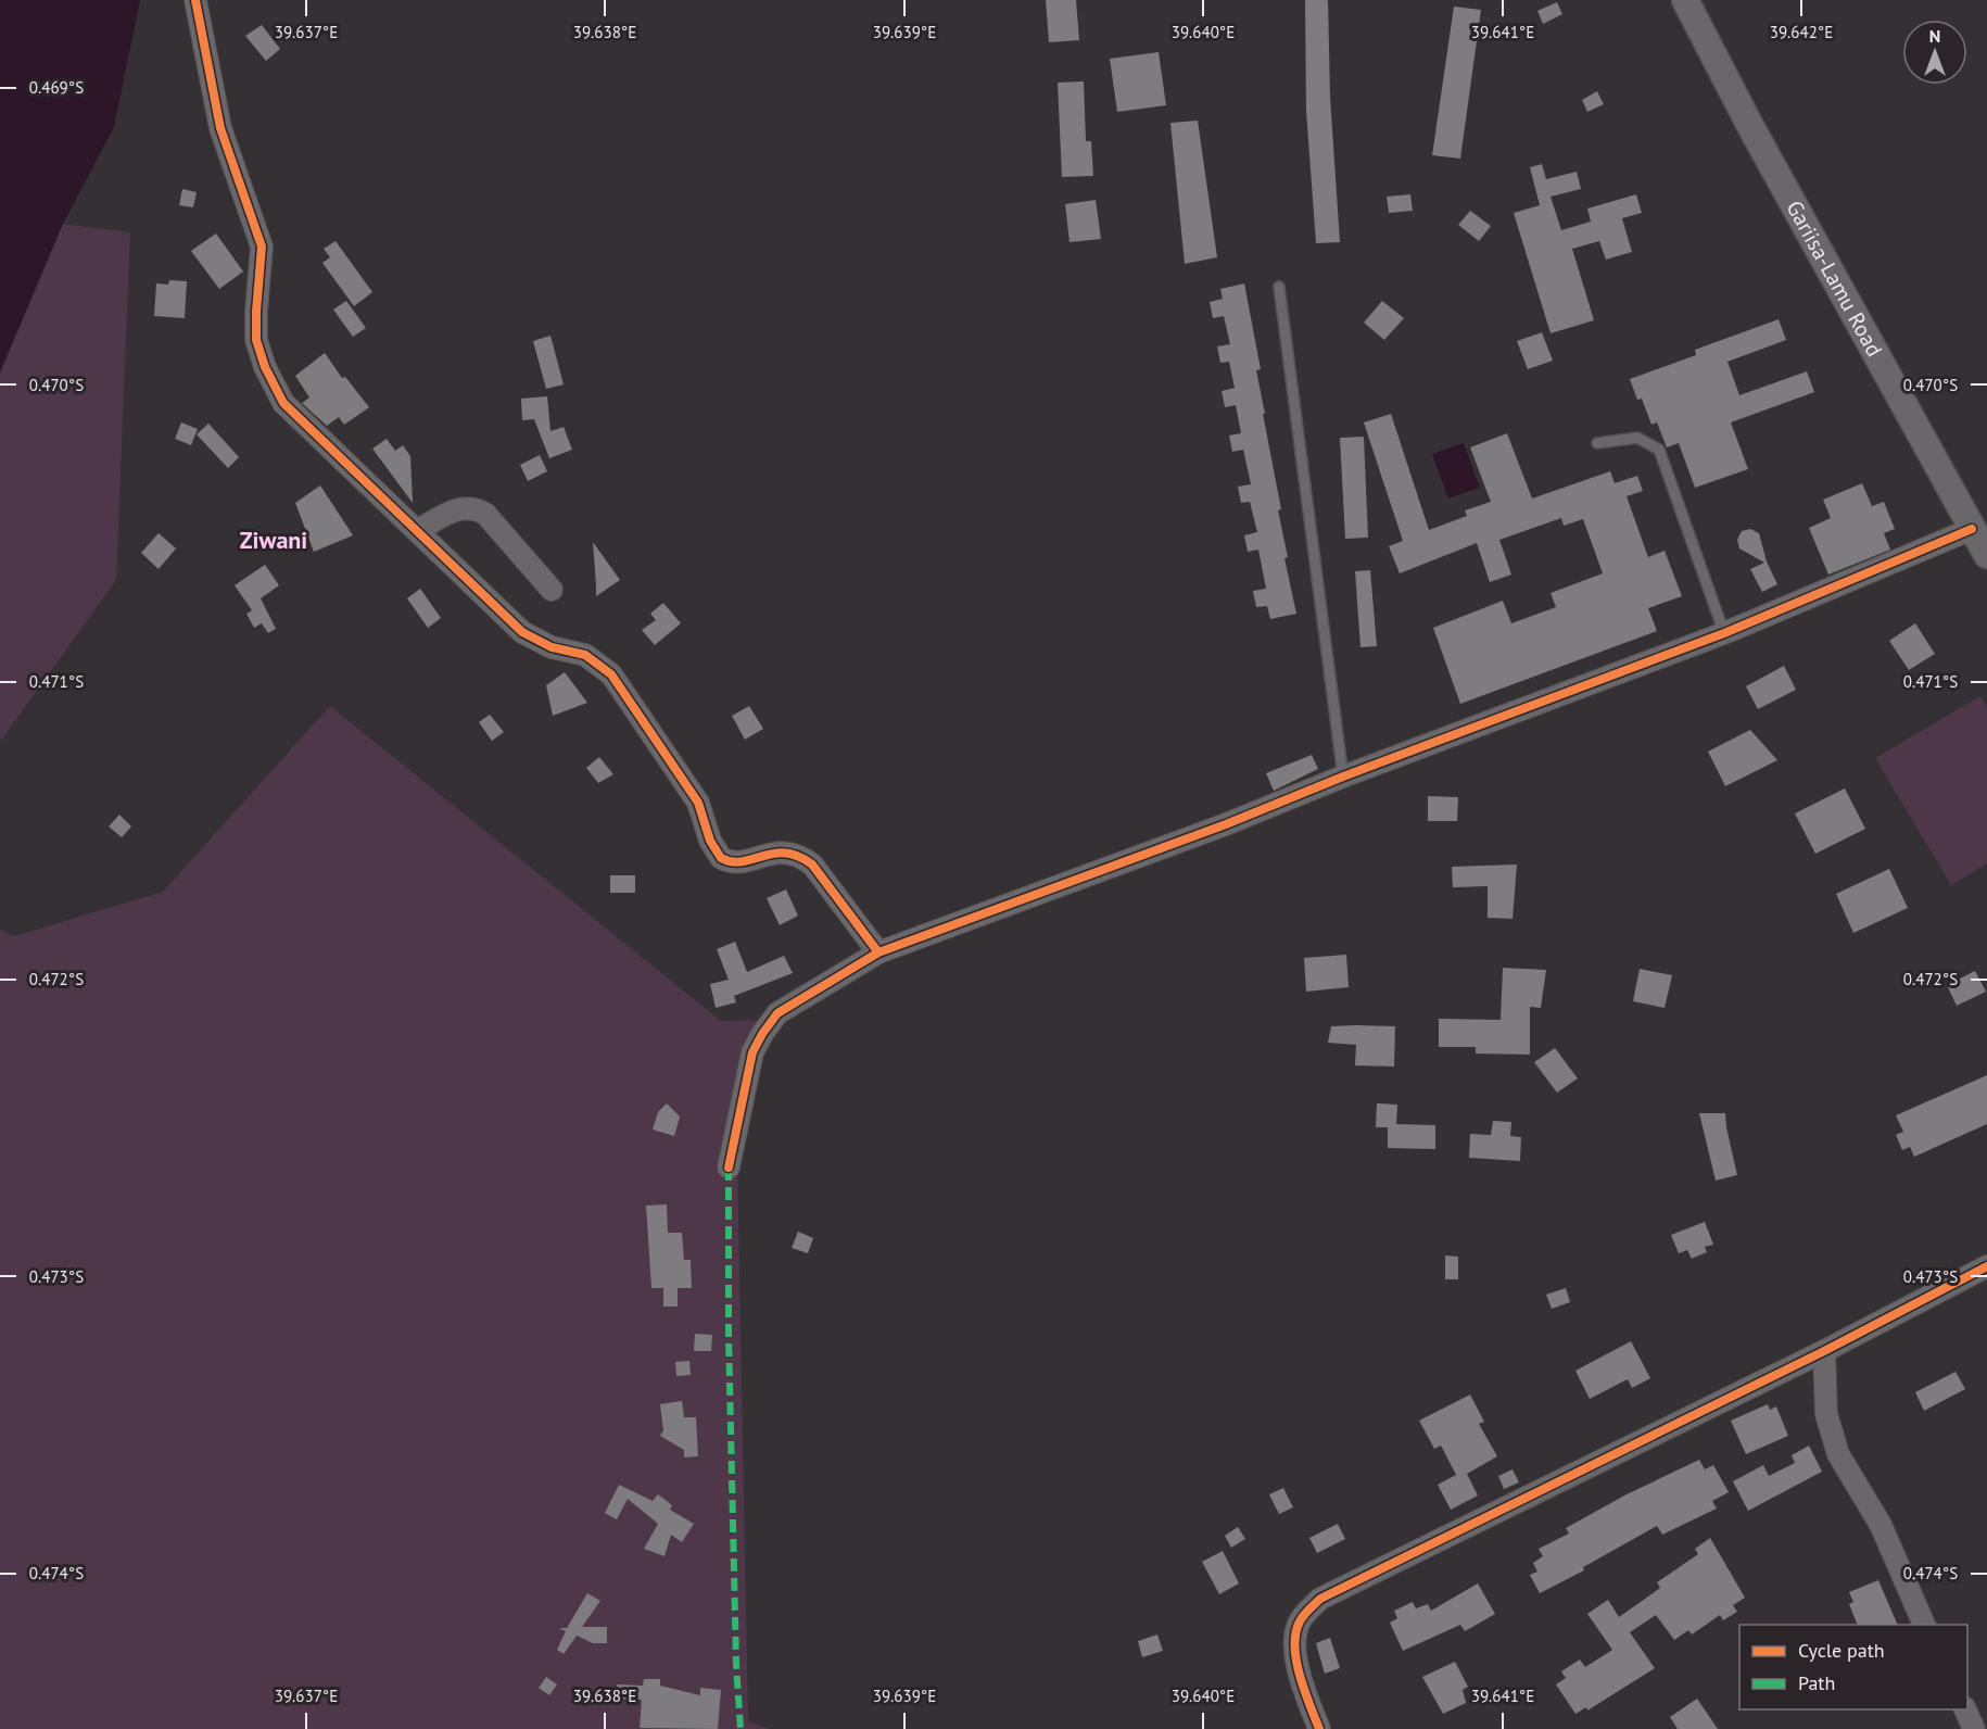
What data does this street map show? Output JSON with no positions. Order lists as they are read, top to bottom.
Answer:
{
  "streets": {
    "street": ["Gariisa-Lamu Road"]
  },
  "districts": ["Ziwani"],
  "legend": ["Cycle path", "Path"],
  "north": "top",
  "coordinates": [
    "39.637°E",
    "39.638°E",
    "39.639°E",
    "39.640°E",
    "39.641°E",
    "39.642°E",
    "0.469°S",
    "0.470°S",
    "0.471°S",
    "0.472°S",
    "0.473°S",
    "0.474°S"
  ]
}
